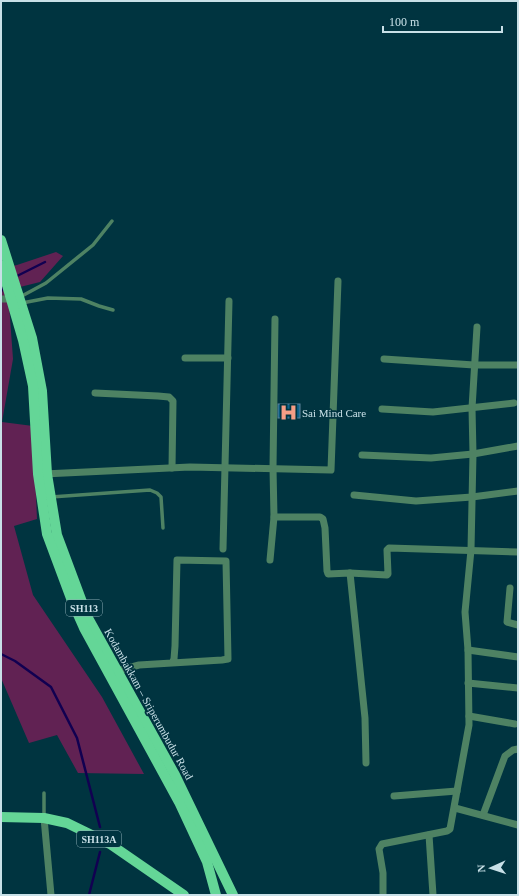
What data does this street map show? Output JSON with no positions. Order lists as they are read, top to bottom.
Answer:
{
  "streets": {
    "main road": ["SH113", "Kodambakkam – Sriperumbudur Road", "SH113A"]
  },
  "places": {
    "hospital": ["Sai Mind Care"]
  },
  "scale_bar": "100 m",
  "north": "left"
}
